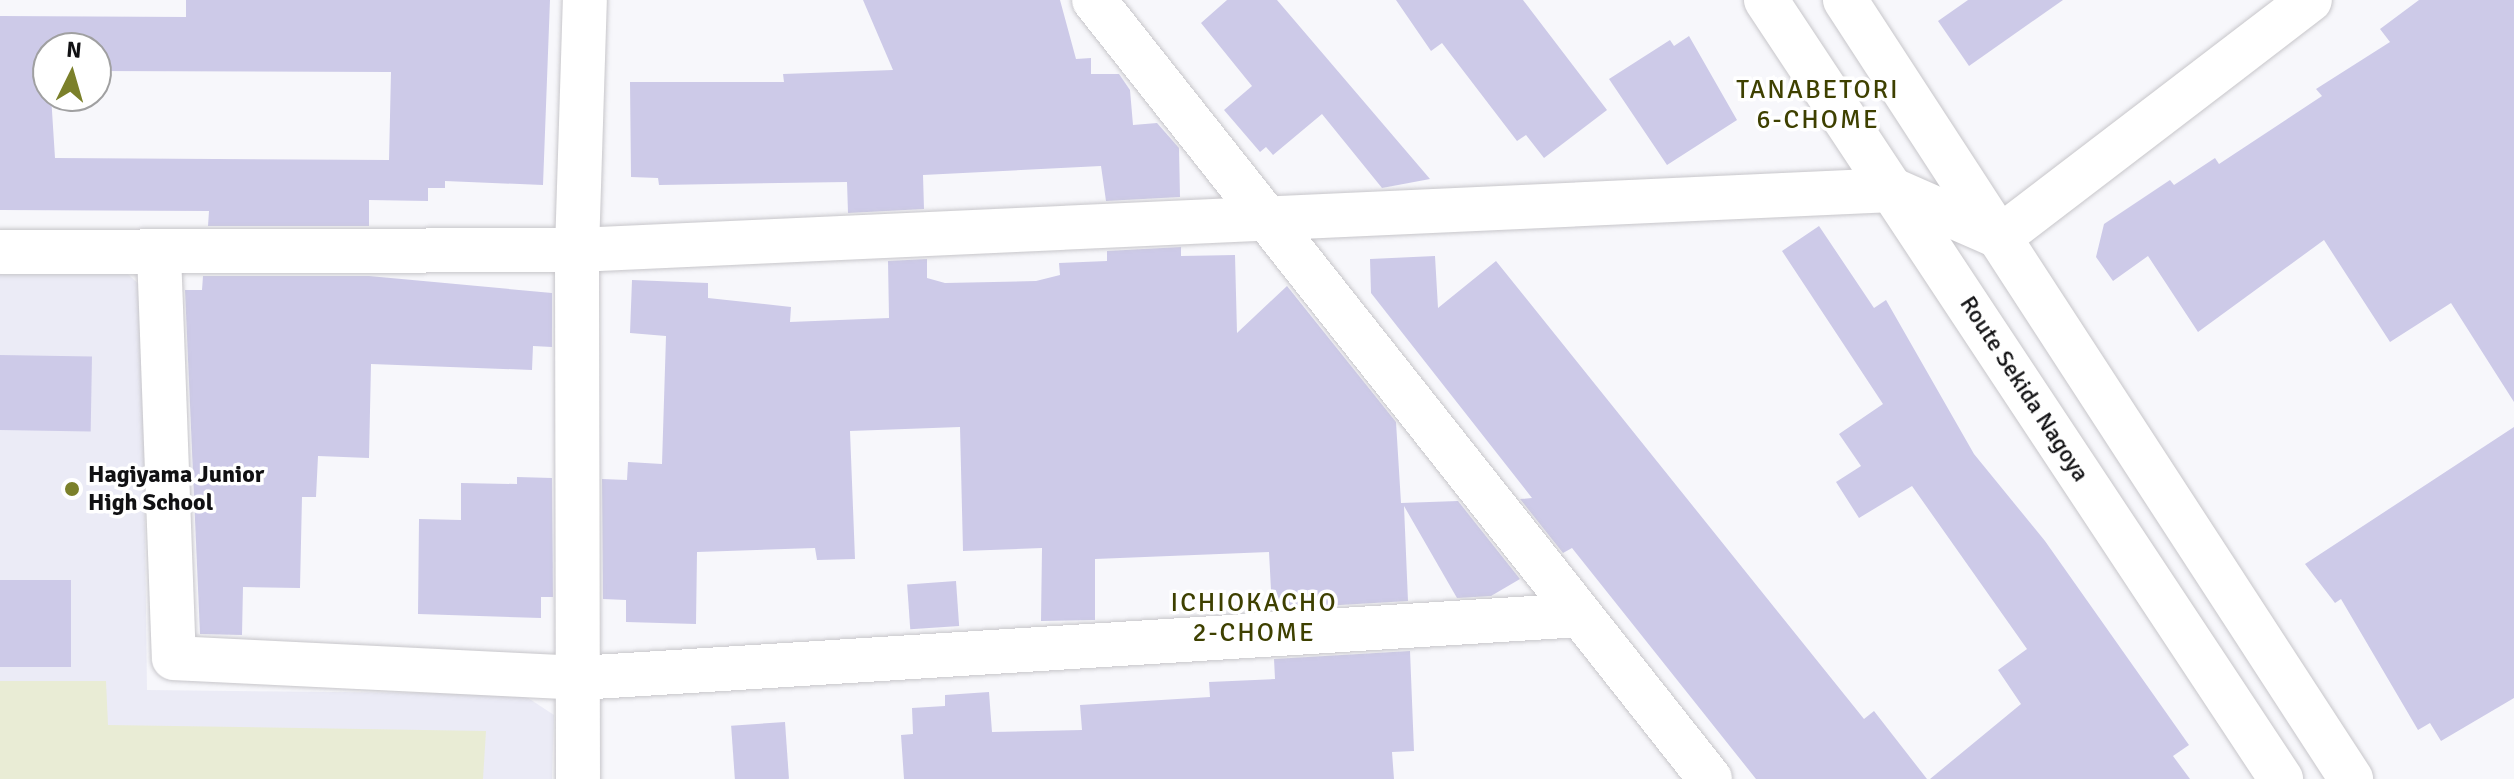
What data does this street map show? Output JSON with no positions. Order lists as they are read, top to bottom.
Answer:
{
  "streets": {
    "street": ["Route Sekida Nagoya"]
  },
  "districts": ["TANABETORI 6-CHOME", "ICHIOKACHO 2-CHOME"],
  "places": ["Hagiyama Junior High School"],
  "north": "top"
}
